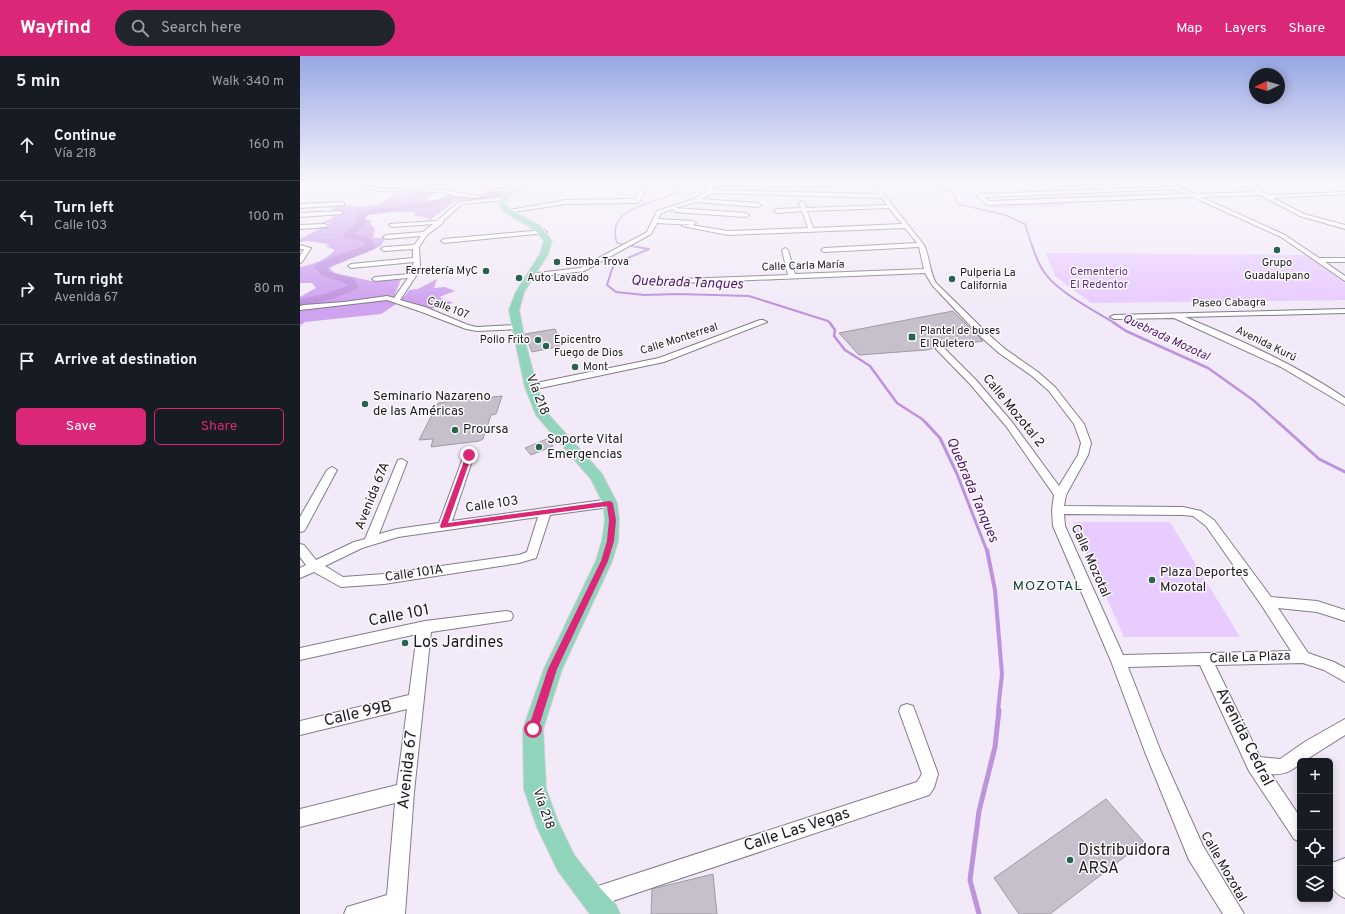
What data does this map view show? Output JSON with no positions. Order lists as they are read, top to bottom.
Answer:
{
  "streets": {
    "main road": ["Vía 218"],
    "street": [
      "Calle Carla María",
      "Paseo Cabagra",
      "Calle 107",
      "Calle Monterreal",
      "Avenida Kurú",
      "Calle Mozotal 2",
      "Avenida 67A",
      "Calle 103",
      "Calle Mozotal",
      "Calle 101A",
      "Calle 101",
      "Calle La Plaza",
      "Calle 99B",
      "Avenida Cedral",
      "Avenida 67",
      "Calle Las Vegas"
    ]
  },
  "crossings": [
    ["Calle Carla María", "Calle Mozotal"],
    ["Paseo Cabagra", "Avenida Kurú"],
    ["Calle 107", "Vía 218"],
    ["Calle Monterreal", "Vía 218"],
    ["Vía 218", "Calle 103"],
    ["Vía 218", "Calle Las Vegas"],
    ["Calle Mozotal 2", "Calle Mozotal"],
    ["Avenida 67A", "Calle 103"],
    ["Calle 103", "Calle 101A"],
    ["Calle Mozotal", "Calle La Plaza"],
    ["Calle 101", "Avenida 67"],
    ["Calle La Plaza", "Avenida Cedral"],
    ["Calle 99B", "Avenida 67"]
  ],
  "districts": ["MOZOTAL"],
  "water": ["Quebrada Tanques", "Quebrada Mozotal"],
  "parks": ["Cementerio El Redentor"],
  "places": {
    "other": [
      "Grupo Guadalupano",
      "Bomba Trova",
      "Ferretería MyC",
      "Auto Lavado",
      "Pulperia La California",
      "Pollo Frito",
      "Epicentro Fuego de Dios",
      "Mont",
      "Seminario Nazareno de las Américas",
      "Proursa",
      "Soporte Vital Emergencias",
      "Plaza Deportes Mozotal",
      "Los Jardines",
      "Distribuidora ARSA"
    ],
    "transit": ["Plantel de buses El Ruletero"]
  },
  "north": "left",
  "page": {
    "header": "Wayfind",
    "search": "Search here",
    "nav": ["Map", "Layers", "Share"],
    "heading": ["5 min", "Walk · 340 m"],
    "list": [
      ["Continue", "Vía 218", "160 m"],
      ["Turn left", "Calle 103", "100 m"],
      ["Turn right", "Avenida 67", "80 m"],
      "Arrive at destination"
    ],
    "buttons": ["Save", "Share"],
    "map_buttons": ["+", "−"]
  }
}
